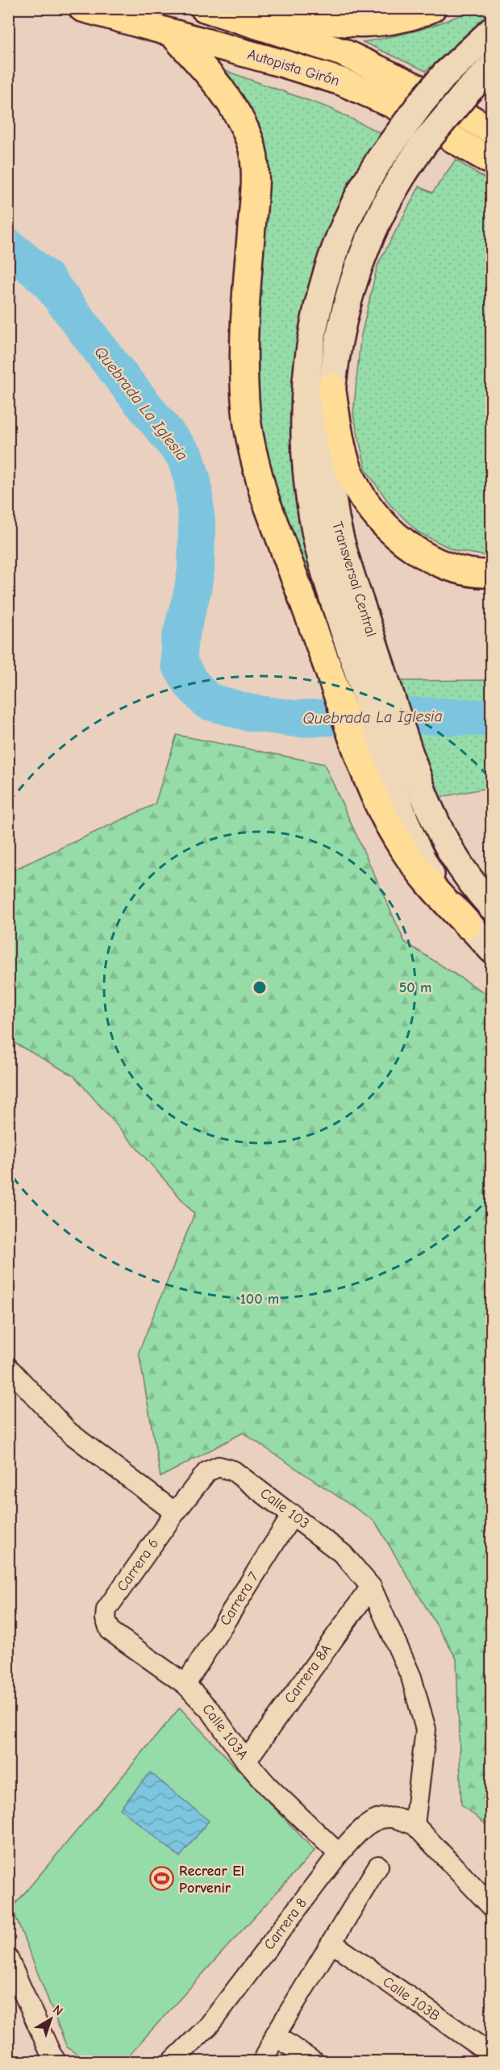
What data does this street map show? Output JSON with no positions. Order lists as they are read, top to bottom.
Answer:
{
  "streets": {
    "highway": ["Autopista Girón"],
    "main road": ["Transversal Central"],
    "street": [
      "Calle 103",
      "Carrera 6",
      "Carrera 7",
      "Carrera 8A",
      "Calle 103A",
      "Carrera 8",
      "Calle 103B"
    ]
  },
  "crossings": [
    ["Calle 103", "Carrera 6"],
    ["Calle 103", "Carrera 7"],
    ["Calle 103", "Carrera 8A"],
    ["Calle 103", "Carrera 8"],
    ["Carrera 6", "Calle 103A"],
    ["Carrera 7", "Calle 103A"],
    ["Carrera 8A", "Calle 103A"],
    ["Calle 103A", "Carrera 8"]
  ],
  "water": ["Quebrada La Iglesia"],
  "places": {
    "sports": ["Recrear El Porvenir"]
  },
  "north": "top right",
  "rings": ["50 m", "100 m"]
}
